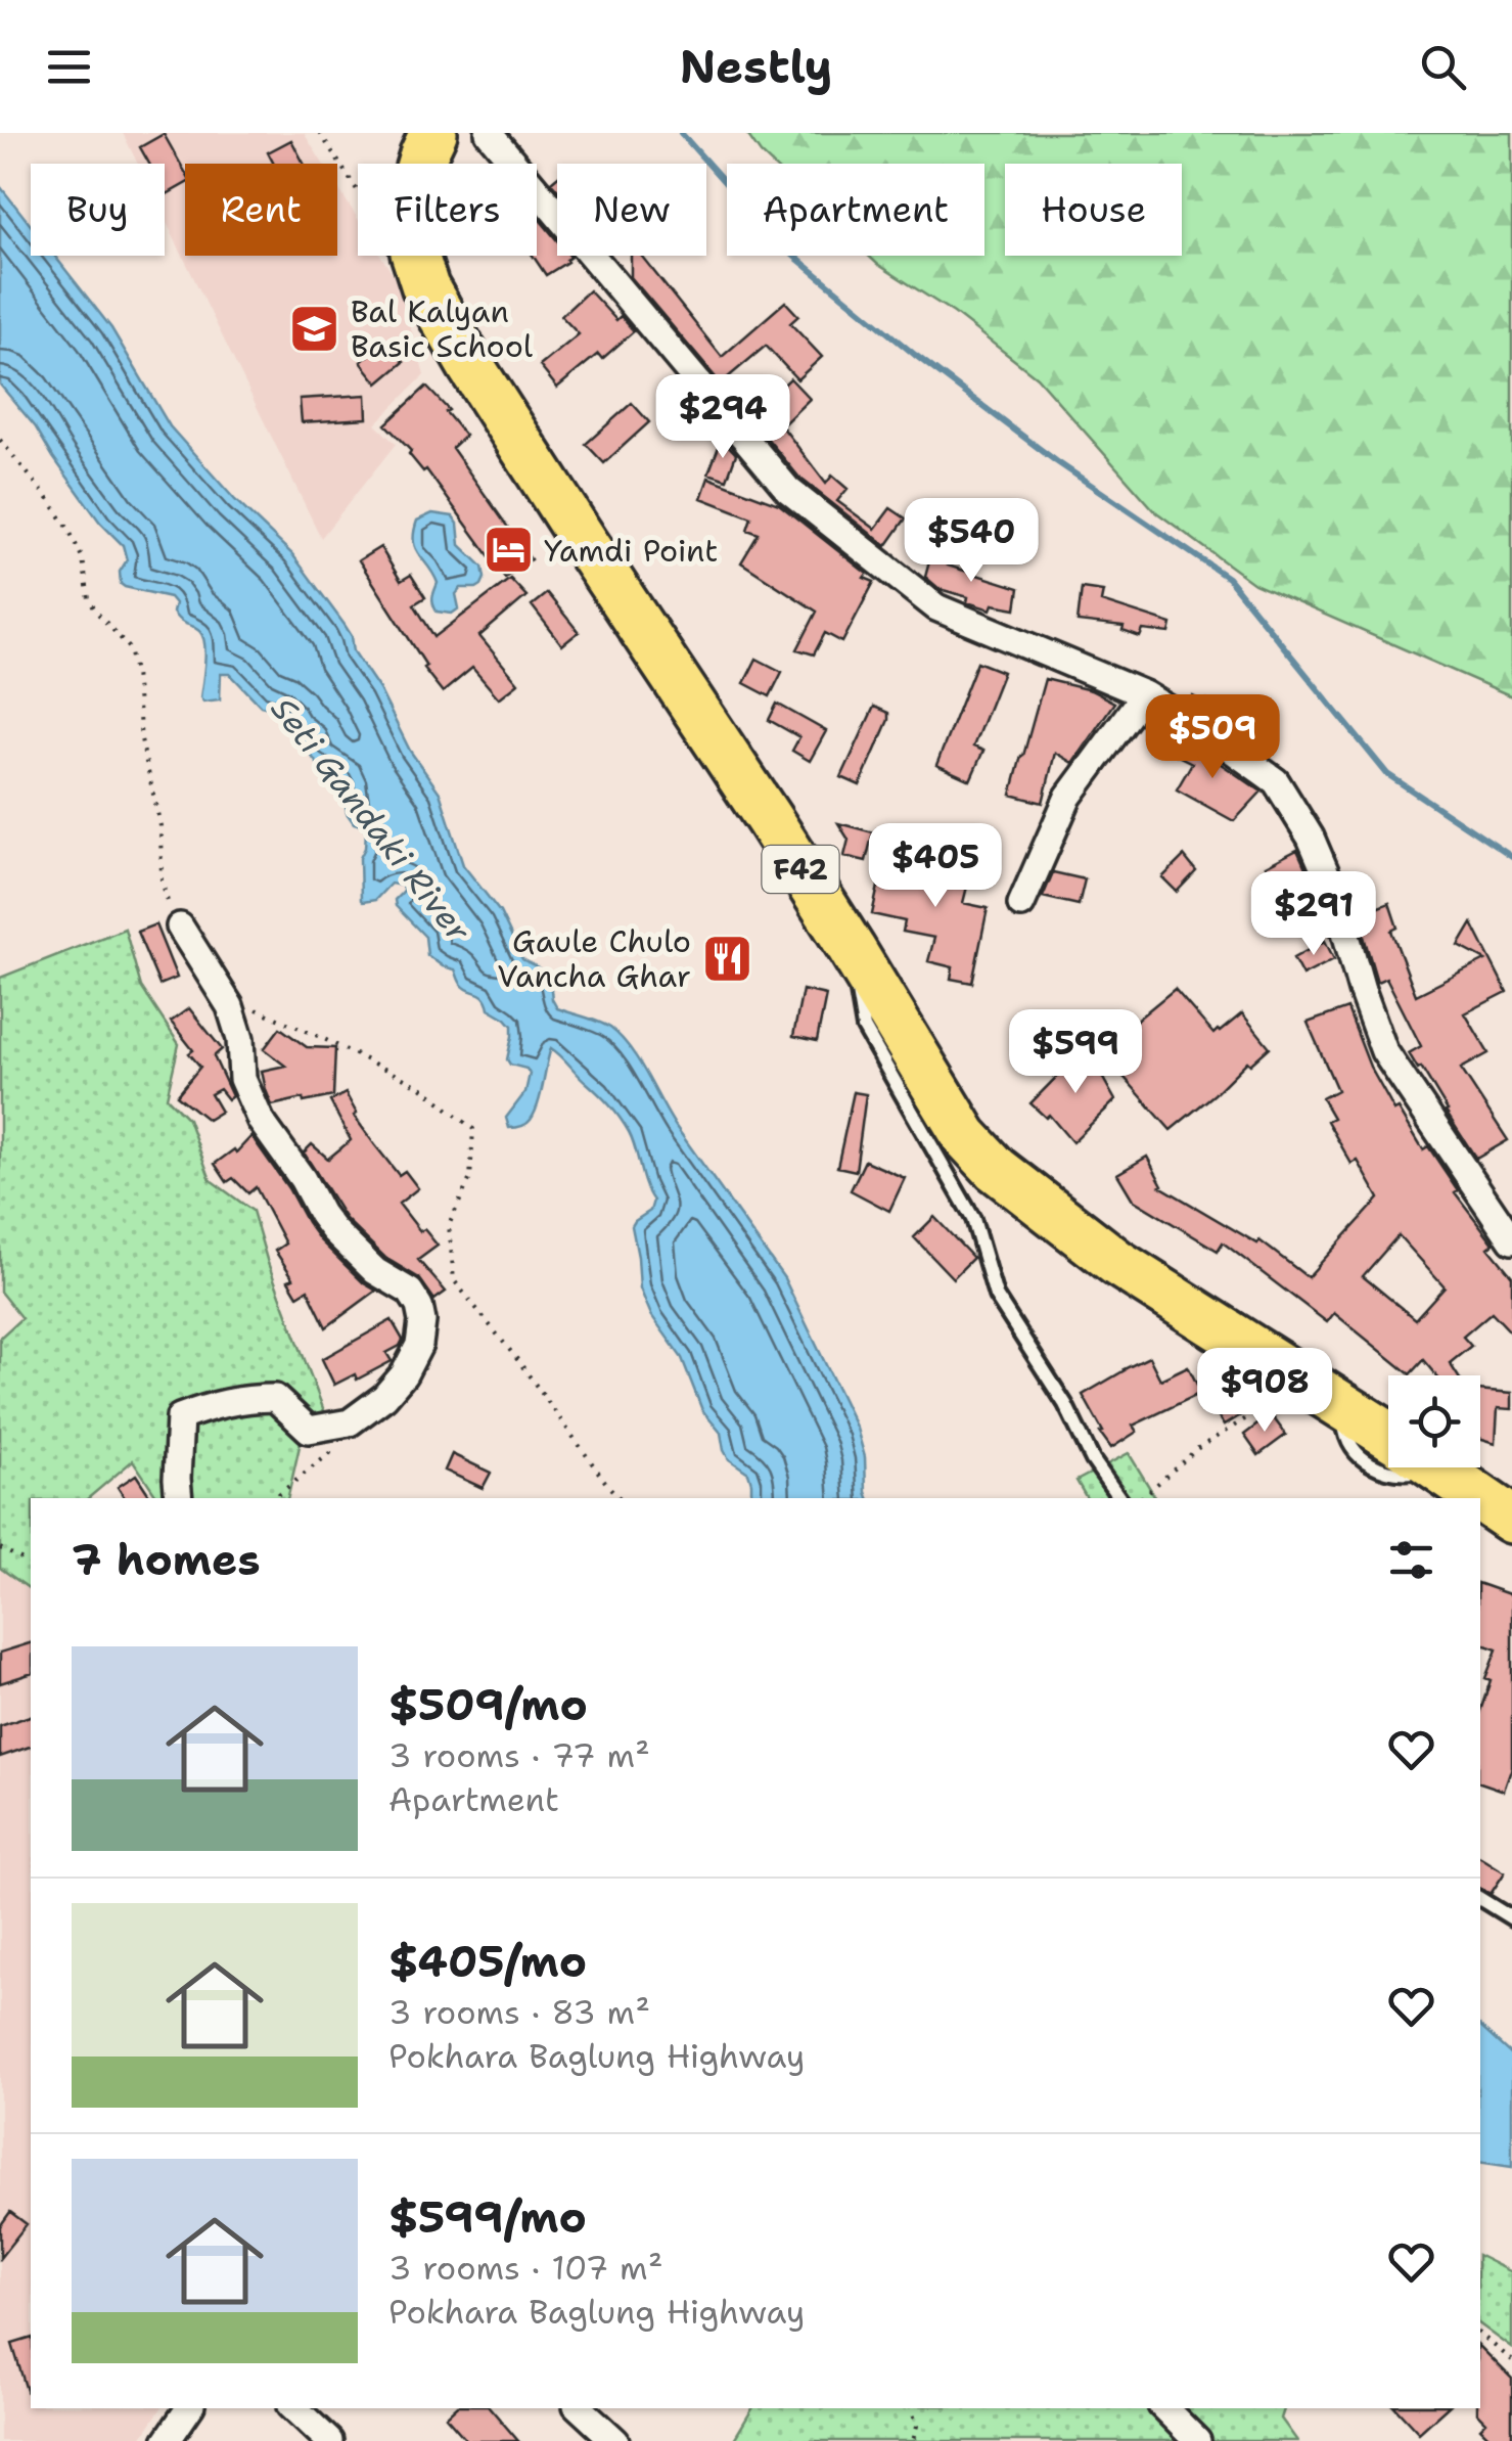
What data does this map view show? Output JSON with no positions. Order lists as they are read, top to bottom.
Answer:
{
  "streets": {
    "highway": ["F42"]
  },
  "water": ["Seti Gandaki River"],
  "places": {
    "school or university": ["Bal Kalyan Basic School"],
    "hotel": ["Yamdi Point"],
    "restaurant": ["Gaule Chulo Vancha Ghar"]
  },
  "page": {
    "header": "Nestly",
    "chip": [
      "Buy",
      "Rent",
      "Filters",
      "New",
      "Apartment",
      "House"
    ],
    "price": [
      "$294",
      "$540",
      "$509",
      "$405",
      "$291",
      "$599",
      "$908"
    ],
    "heading": "7 homes",
    "list": [
      {
        "name": "$509/mo",
        "note": "3 rooms · 77 m² · Apartment"
      },
      {
        "name": "$405/mo",
        "note": "3 rooms · 83 m² · Pokhara Baglung Highway"
      },
      {
        "name": "$599/mo",
        "note": "3 rooms · 107 m² · Pokhara Baglung Highway"
      }
    ]
  }
}
